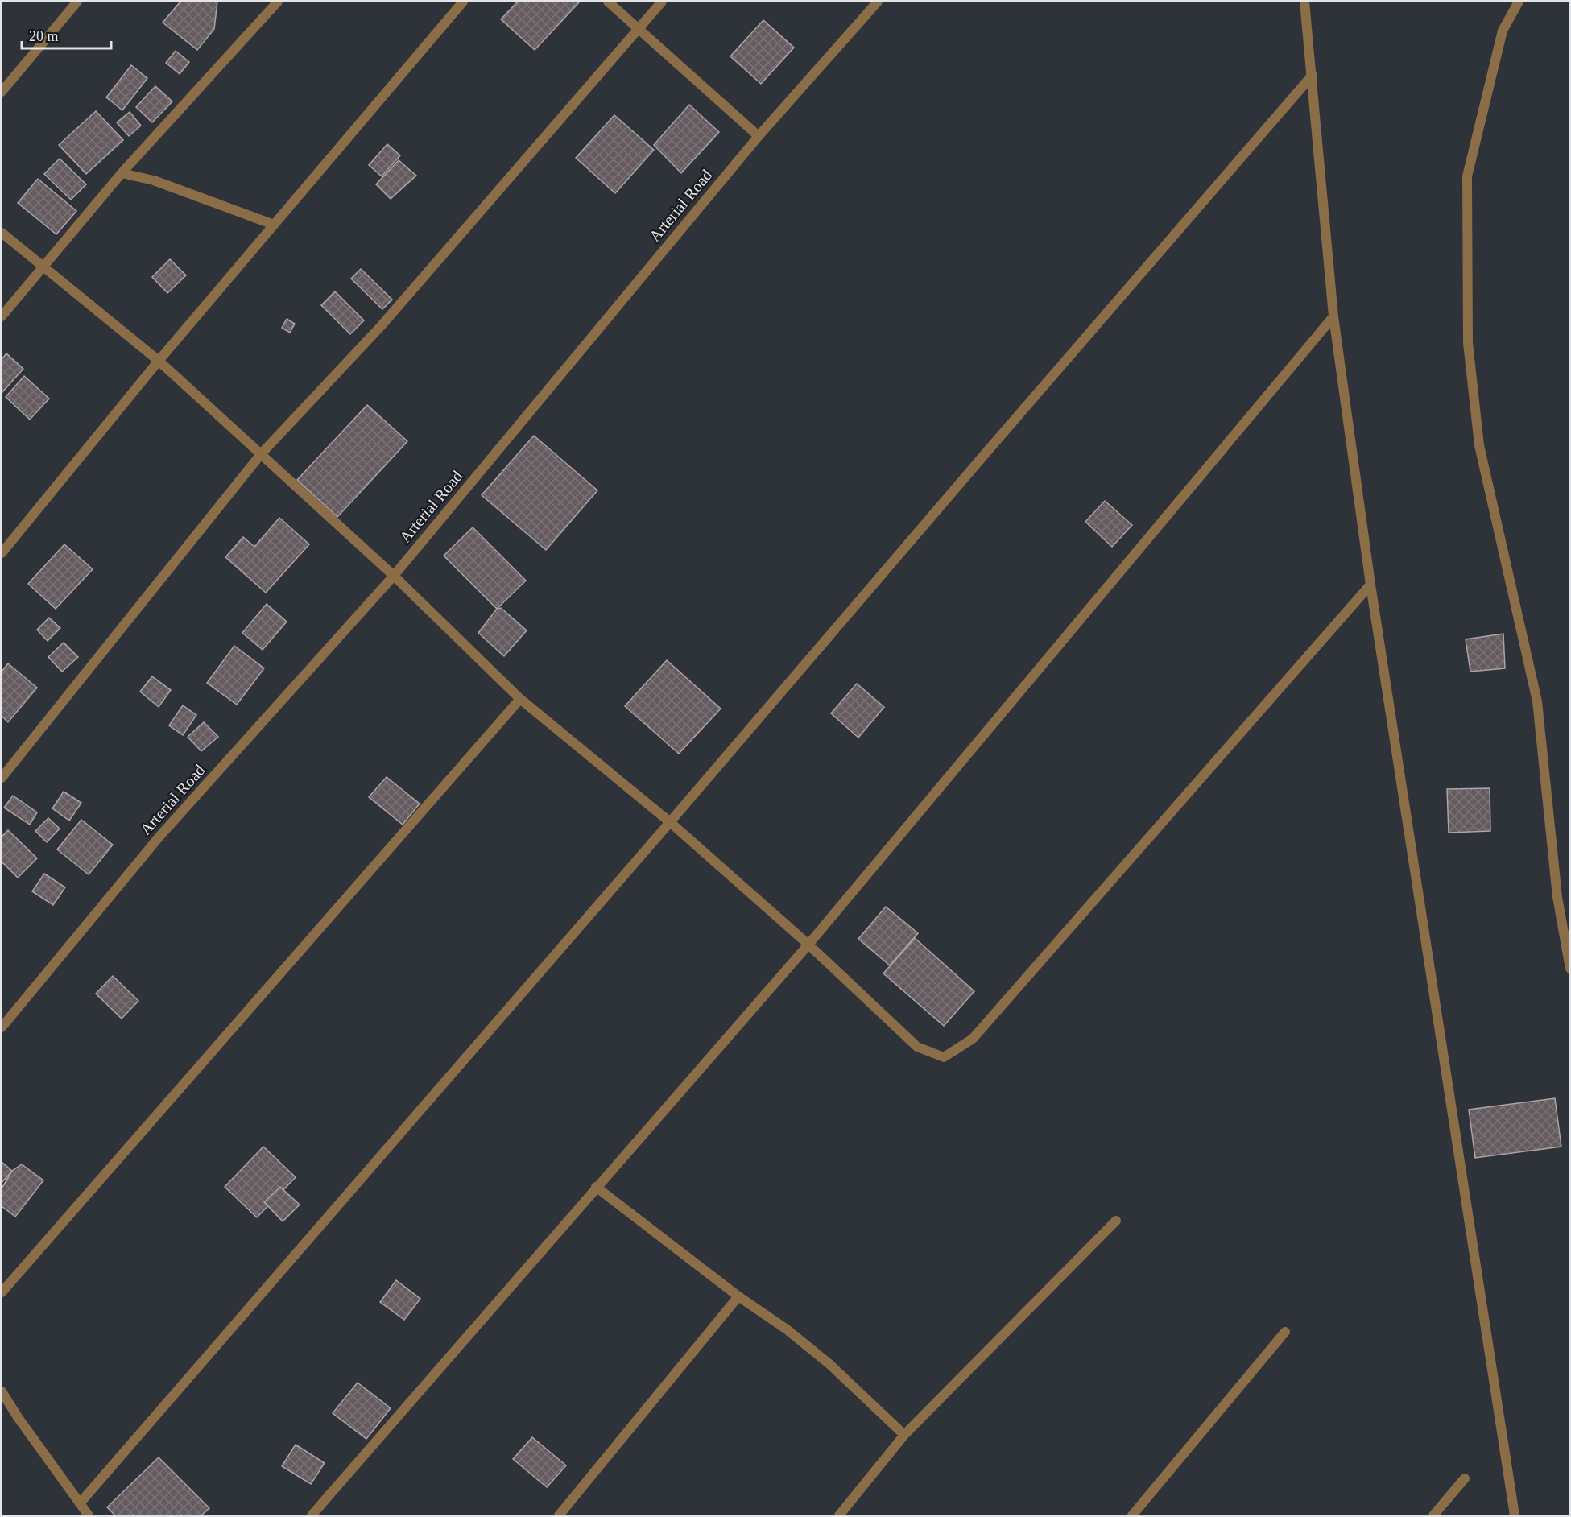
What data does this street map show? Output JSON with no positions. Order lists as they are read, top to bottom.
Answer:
{
  "streets": {
    "street": ["Arterial Road"]
  },
  "scale_bar": "20 m"
}
